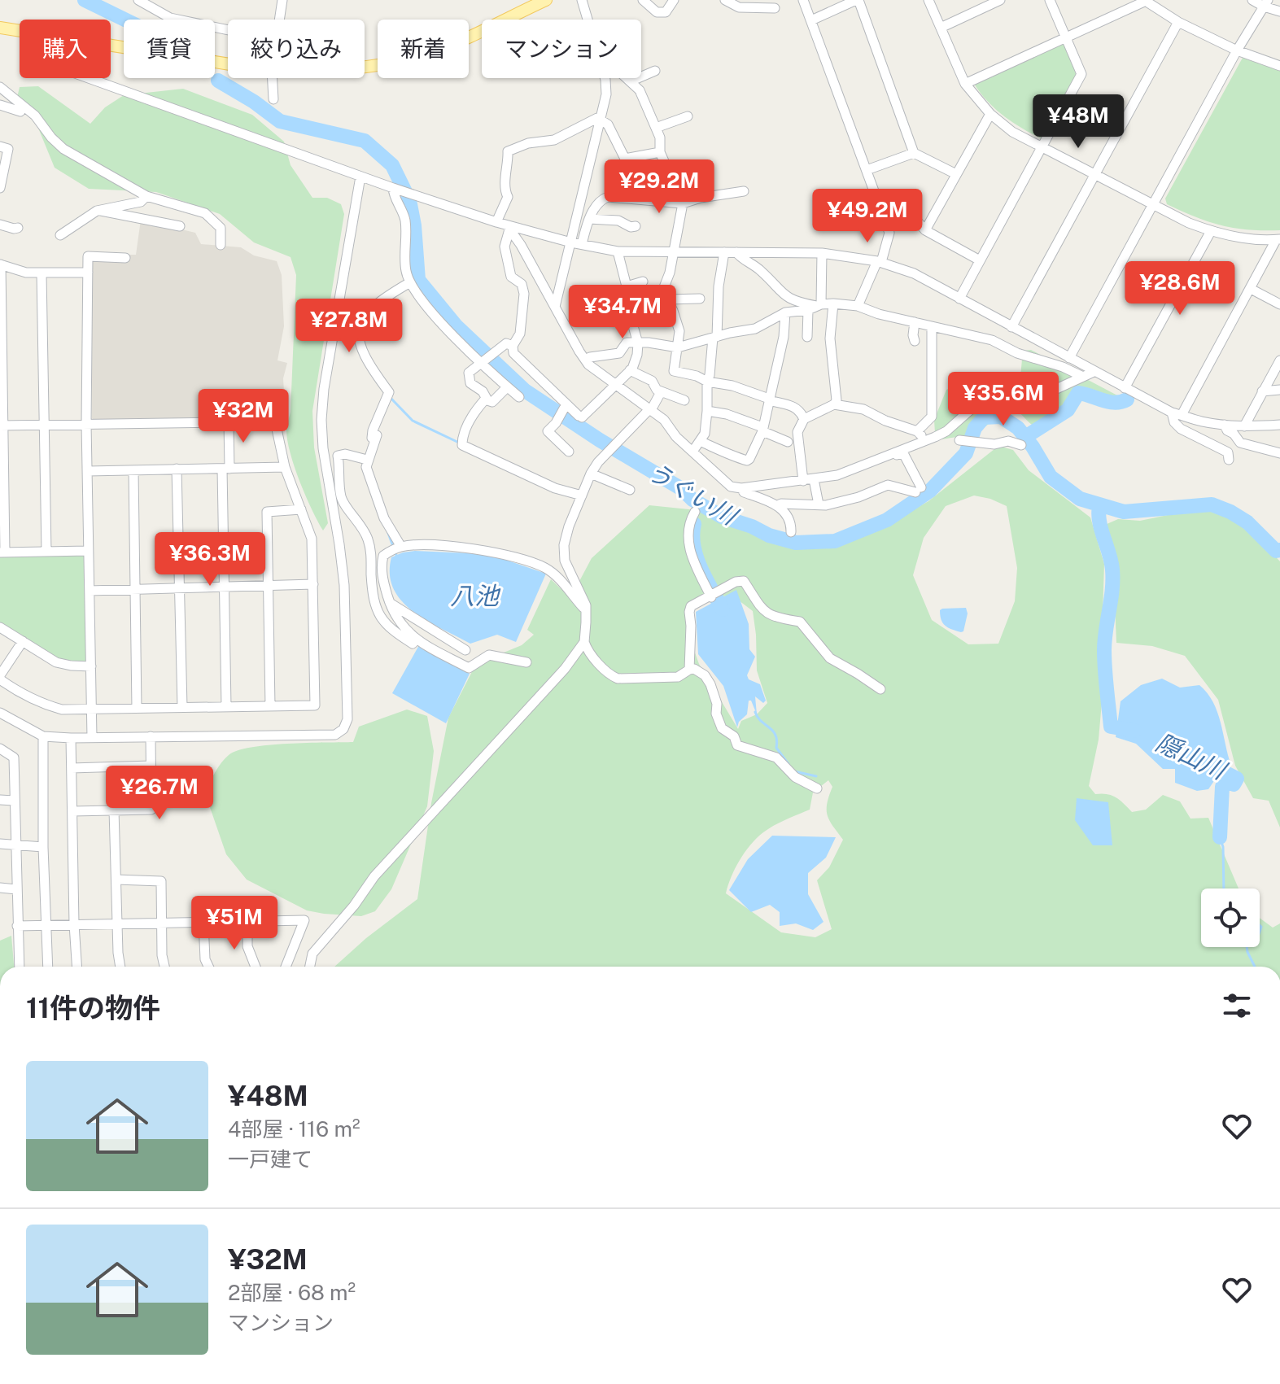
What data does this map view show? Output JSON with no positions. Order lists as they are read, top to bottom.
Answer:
{
  "water": ["うぐい川", "八池", "隠山川"],
  "page": {
    "chip": [
      "購入",
      "賃貸",
      "絞り込み",
      "新着",
      "マンション"
    ],
    "price": [
      "¥48M",
      "¥29.2M",
      "¥49.2M",
      "¥28.6M",
      "¥34.7M",
      "¥27.8M",
      "¥35.6M",
      "¥32M",
      "¥36.3M",
      "¥26.7M",
      "¥51M"
    ],
    "heading": "11件の物件",
    "list": [
      {
        "name": "¥48M",
        "note": "4部屋 · 116 m² · 一戸建て"
      },
      {
        "name": "¥32M",
        "note": "2部屋 · 68 m² · マンション"
      }
    ]
  }
}
